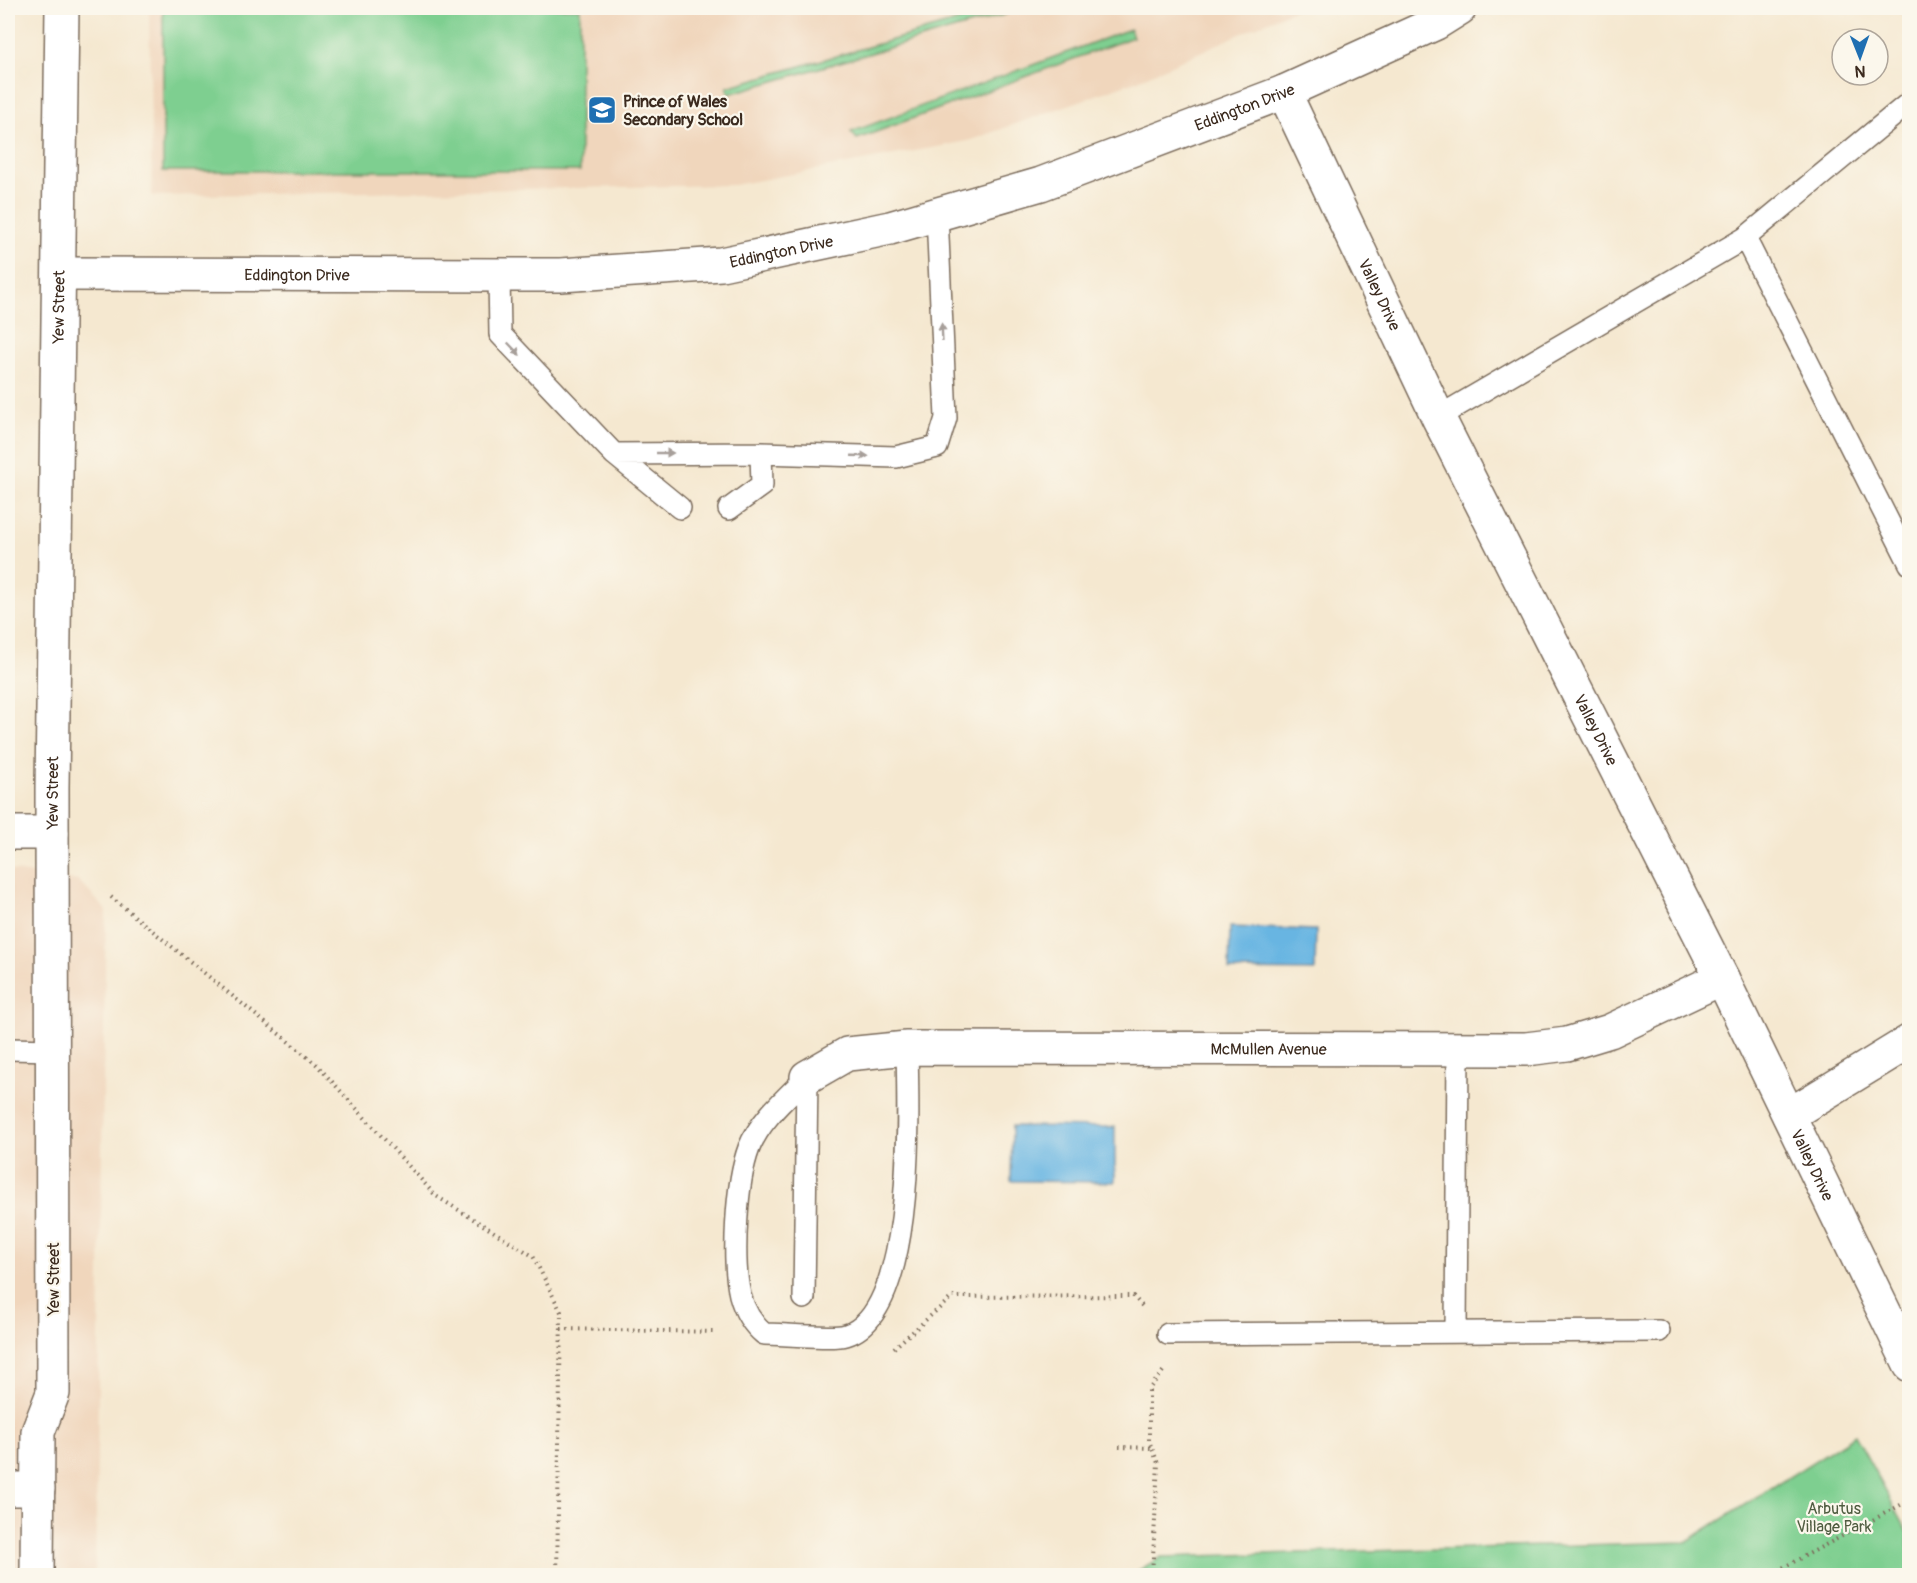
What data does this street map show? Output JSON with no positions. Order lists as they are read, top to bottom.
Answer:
{
  "streets": {
    "street": [
      "Eddington Drive",
      "Valley Drive",
      "Yew Street",
      "McMullen Avenue"
    ]
  },
  "crossings": [
    ["Eddington Drive", "Valley Drive"],
    ["Eddington Drive", "Yew Street"],
    ["Valley Drive", "McMullen Avenue"]
  ],
  "parks": ["Arbutus Village Park"],
  "places": {
    "school or university": ["Prince of Wales Secondary School"]
  },
  "north": "bottom"
}
